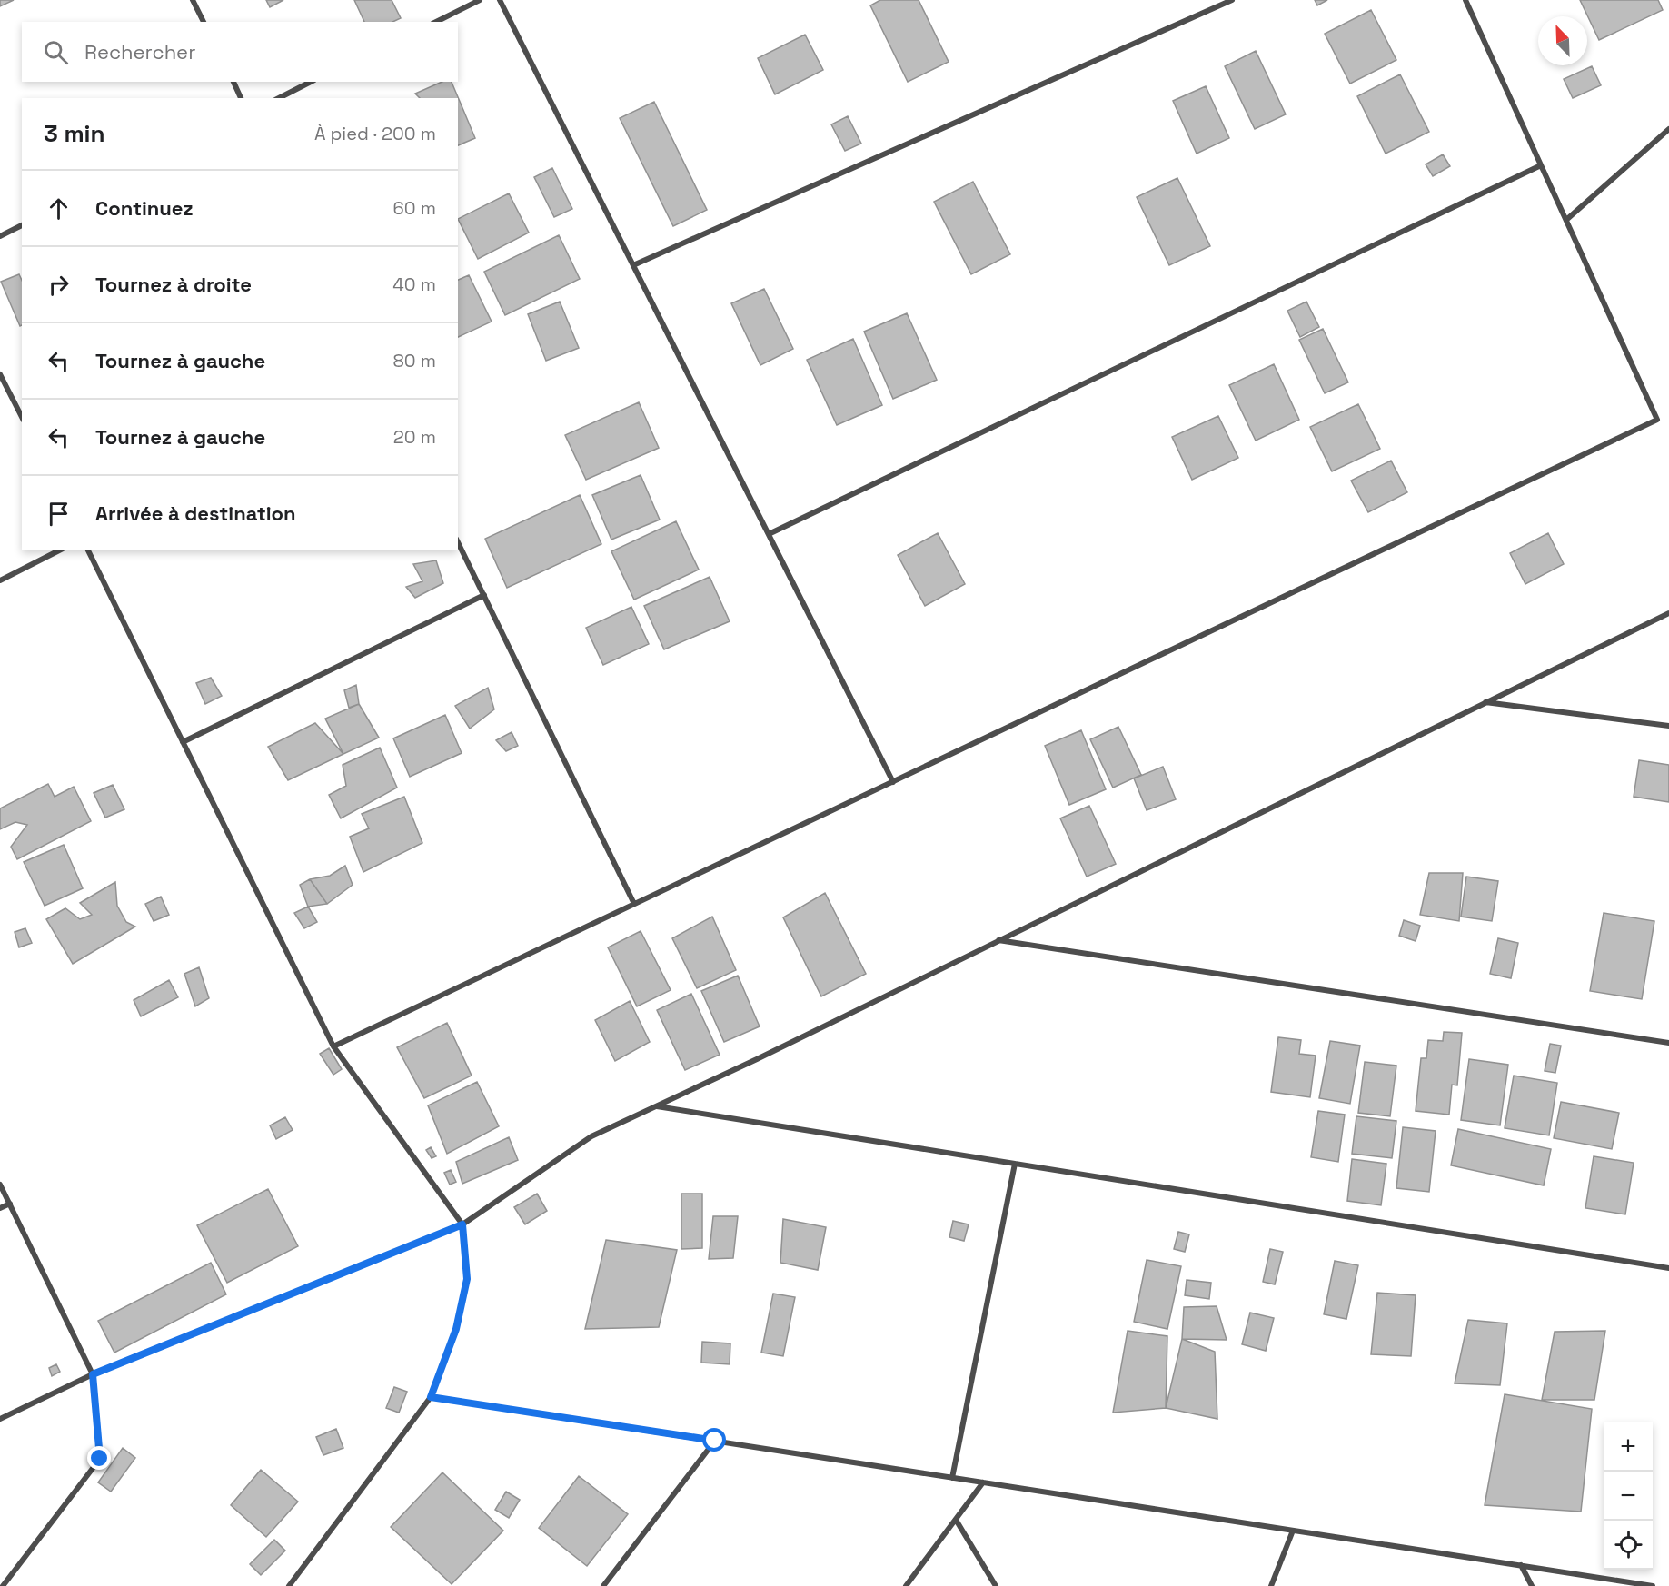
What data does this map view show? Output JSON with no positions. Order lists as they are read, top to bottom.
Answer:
{
  "north": "top left",
  "page": {
    "search": "Rechercher",
    "heading": ["3 min", "À pied · 200 m"],
    "list": [
      ["Continuez", "60 m"],
      ["Tournez à droite", "40 m"],
      ["Tournez à gauche", "80 m"],
      ["Tournez à gauche", "20 m"],
      "Arrivée à destination"
    ],
    "map_buttons": ["+", "−"]
  }
}
